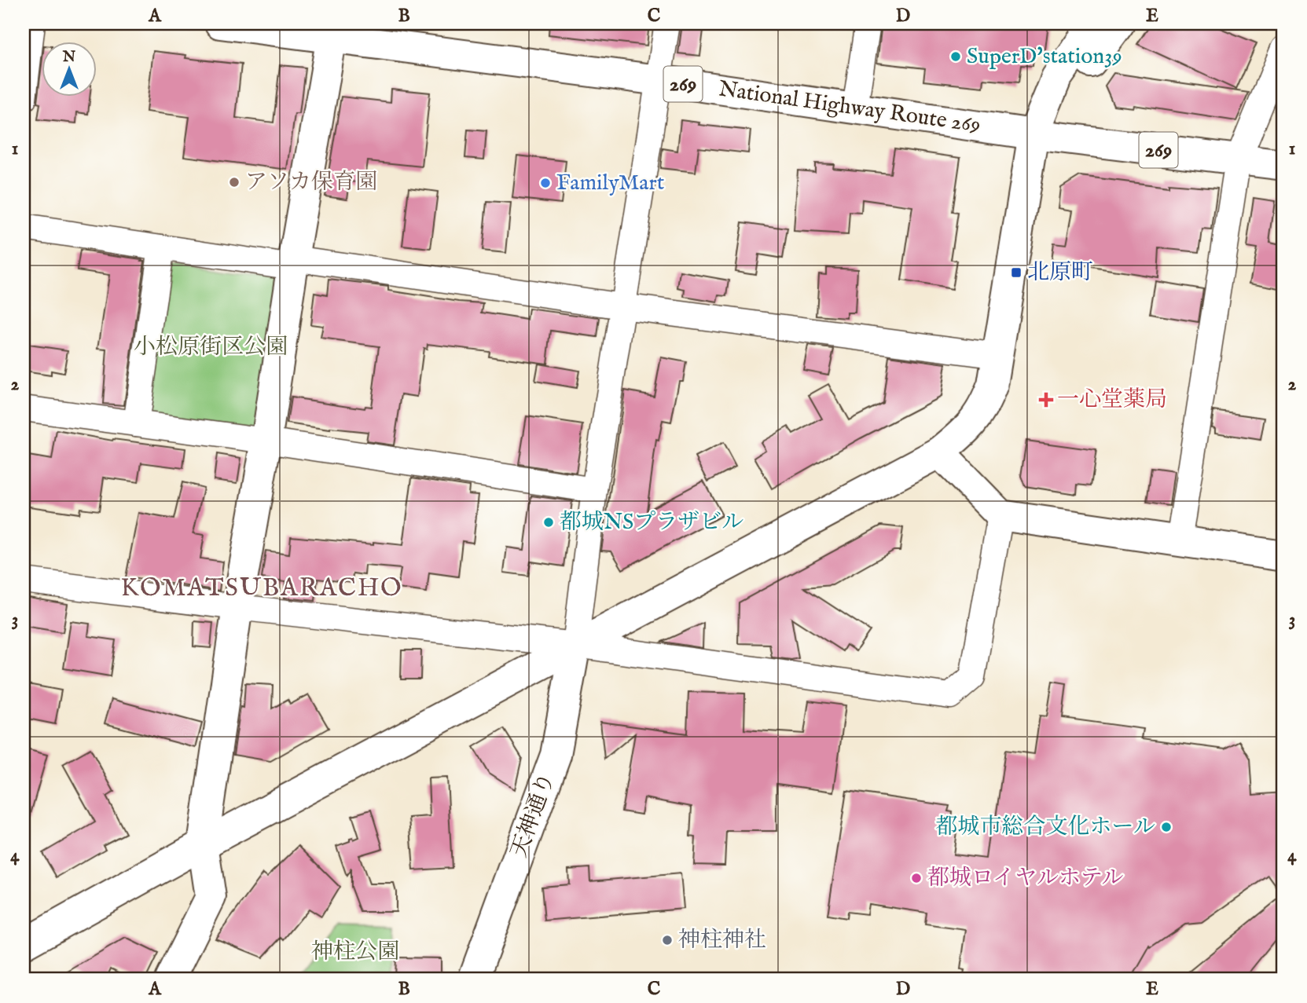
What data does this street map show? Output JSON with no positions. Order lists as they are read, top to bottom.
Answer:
{
  "streets": {
    "main road": ["269", "National Highway Route 269", "天神通り"]
  },
  "districts": ["KOMATSUBARACHO"],
  "parks": ["小松原街区公園", "神柱公園"],
  "places": {
    "other": [
      "SuperD'station39",
      "アソカ保育園",
      "FamilyMart",
      "都城NSプラザビル",
      "都城市総合文化ホール",
      "都城ロイヤルホテル",
      "神柱神社"
    ],
    "transit": ["北原町"],
    "health": ["一心堂薬局"]
  },
  "north": "top",
  "grid": {
    "columns": [
      "A",
      "B",
      "C",
      "D",
      "E"
    ],
    "rows": [
      "1",
      "2",
      "3",
      "4"
    ]
  }
}
